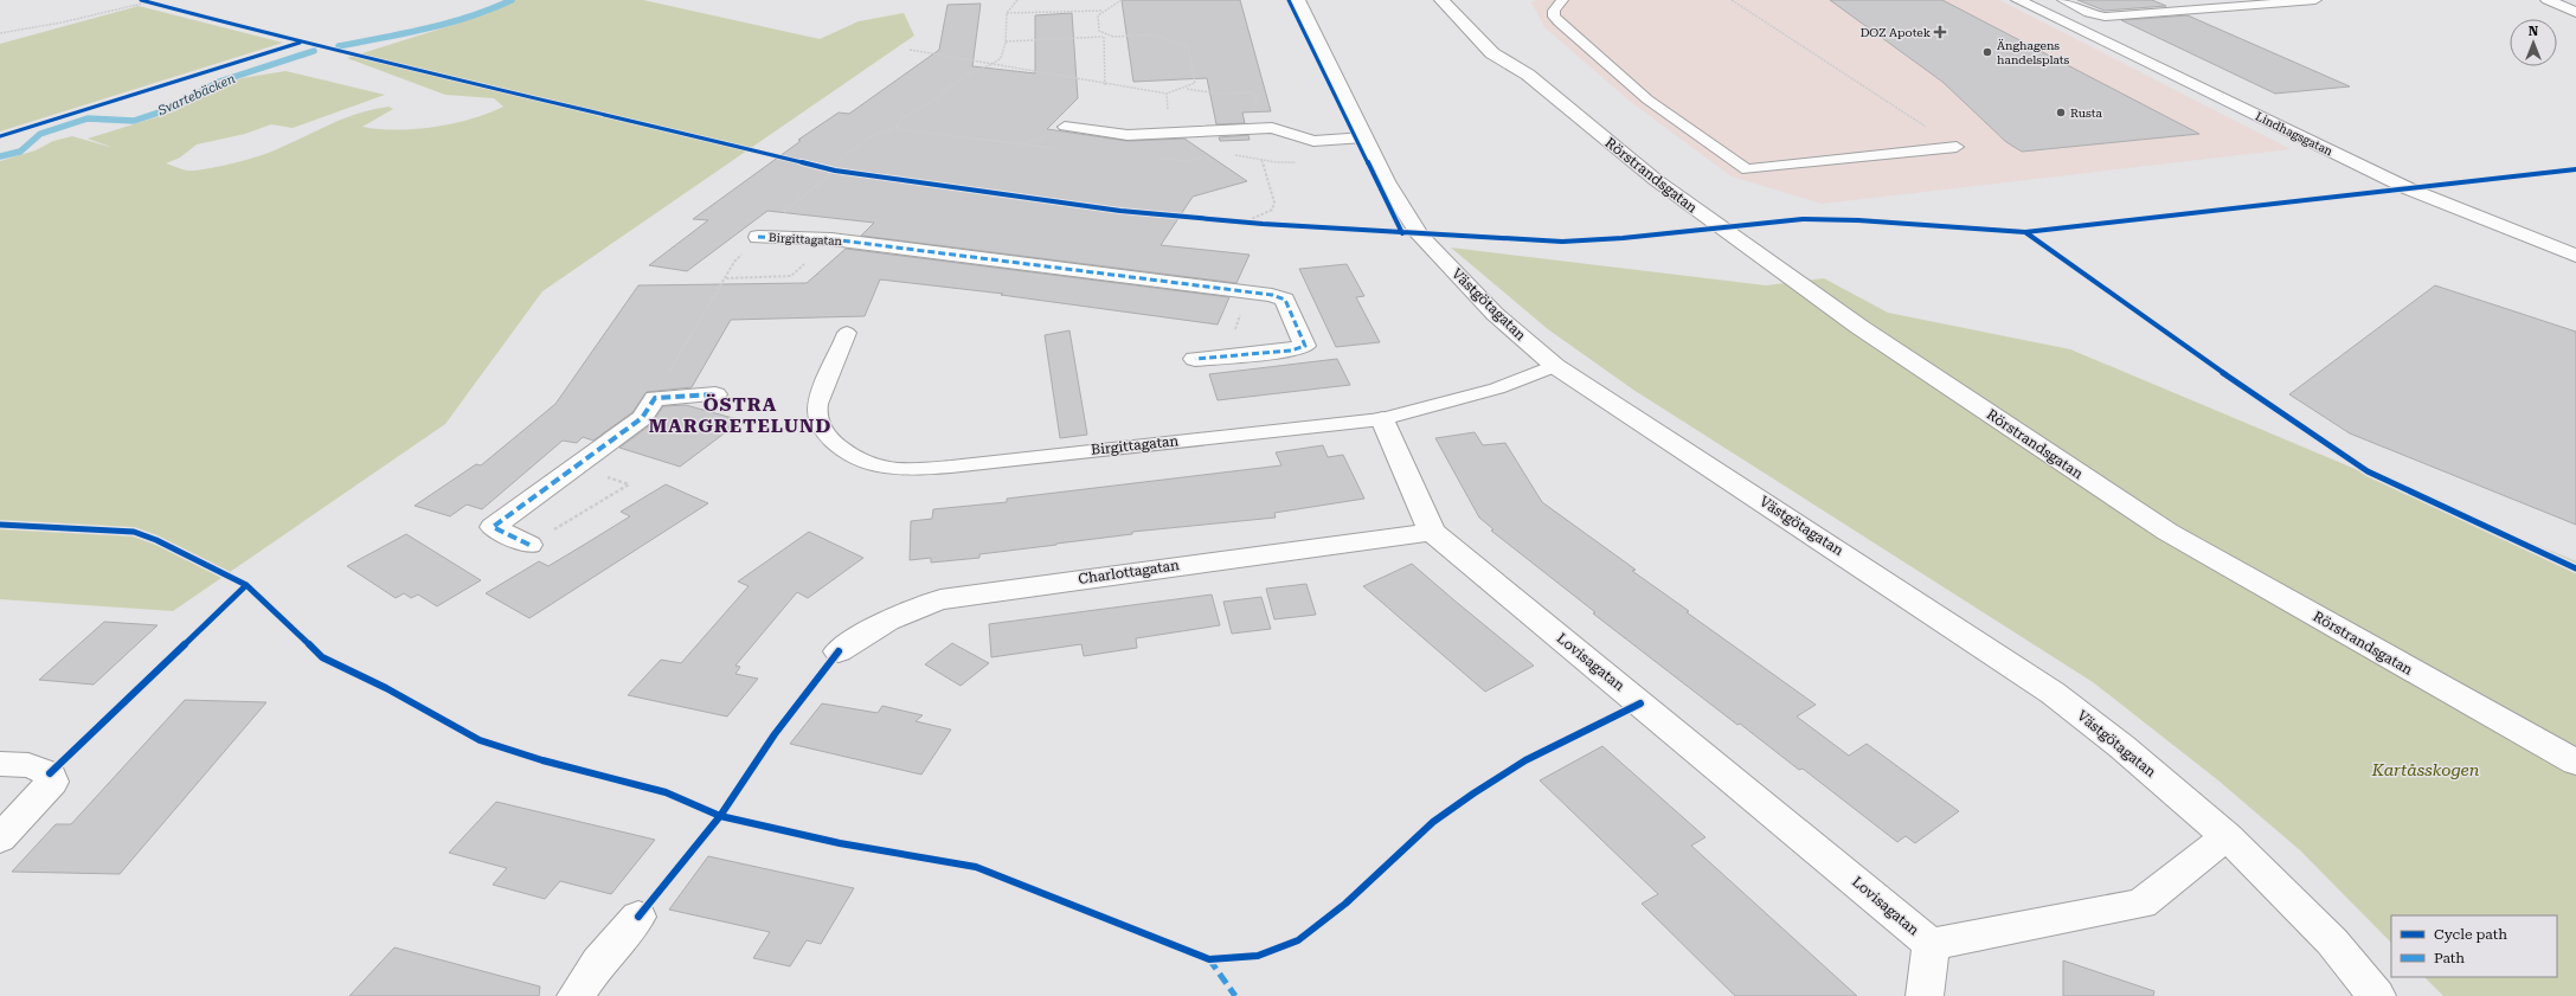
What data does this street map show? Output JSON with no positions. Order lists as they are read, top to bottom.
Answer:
{
  "streets": {
    "street": [
      "Lindhagsgatan",
      "Rörstrandsgatan",
      "Birgittagatan",
      "Västgötagatan",
      "Charlottagatan",
      "Lovisagatan"
    ]
  },
  "crossings": [
    ["Birgittagatan", "Västgötagatan"],
    ["Birgittagatan", "Lovisagatan"],
    ["Västgötagatan", "Lovisagatan"],
    ["Charlottagatan", "Lovisagatan"]
  ],
  "districts": ["ÖSTRA MARGRETELUND"],
  "water": ["Svartebäcken"],
  "parks": ["Kartåsskogen"],
  "places": {
    "health": ["DOZ Apotek"],
    "other": ["Änghagens handelsplats", "Rusta"]
  },
  "legend": ["Cycle path", "Path"],
  "north": "top"
}
